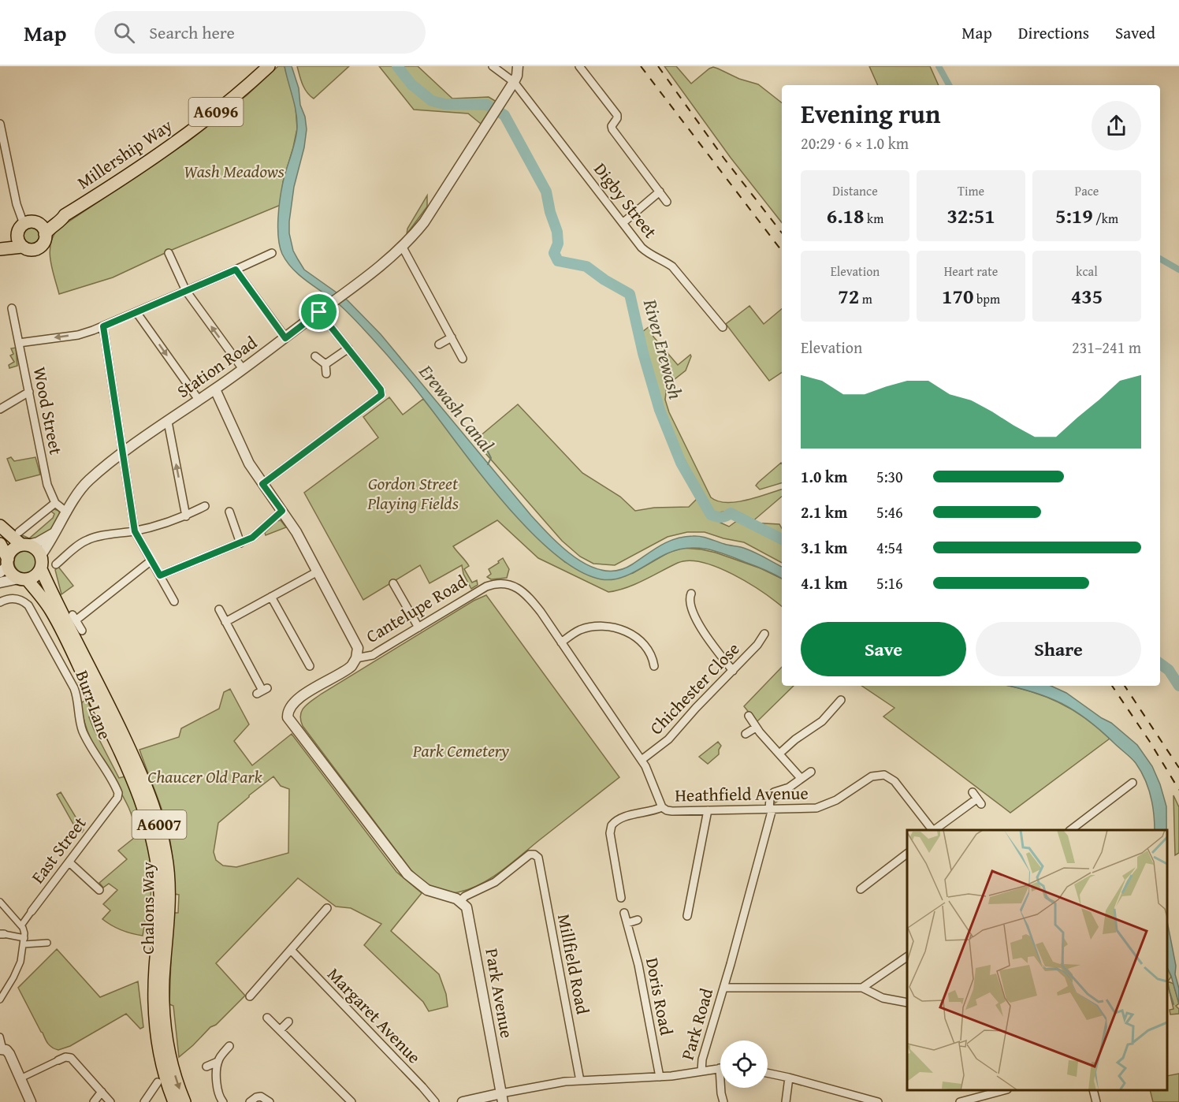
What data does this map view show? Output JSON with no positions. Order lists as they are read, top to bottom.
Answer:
{
  "streets": {
    "main road": [
      "A6096",
      "Millership Way",
      "A6007",
      "Chalons Way"
    ],
    "street": [
      "Digby Street",
      "Station Road",
      "Wood Street",
      "Cantelupe Road",
      "Chichester Close",
      "Burr Lane",
      "Heathfield Avenue",
      "East Street",
      "Millfield Road",
      "Park Avenue",
      "Doris Road",
      "Margaret Avenue",
      "Park Road"
    ]
  },
  "crossings": [
    ["A6096", "Millership Way"],
    ["Digby Street", "Station Road"],
    ["Station Road", "Chalons Way"],
    ["Cantelupe Road", "Chichester Close"],
    ["Cantelupe Road", "Heathfield Avenue"],
    ["Cantelupe Road", "Millfield Road"],
    ["Cantelupe Road", "Park Avenue"],
    ["Burr Lane", "East Street"],
    ["Heathfield Avenue", "Park Road"],
    ["Millfield Road", "Park Avenue"],
    ["Millfield Road", "Park Road"],
    ["Park Avenue", "Park Road"],
    ["Doris Road", "Park Road"]
  ],
  "water": ["River Erewash", "Erewash Canal"],
  "parks": [
    "Wash Meadows",
    "Gordon Street Playing Fields",
    "Park Cemetery",
    "Chaucer Old Park"
  ],
  "page": {
    "header": "Map",
    "search": "Search here",
    "nav": ["Map", "Directions", "Saved"],
    "heading": ["Evening run", "20:29 · 6 × 1.0 km"],
    "stats": [
      ["Distance", "6.18 km"],
      ["Time", "32:51"],
      ["Pace", "5:19 /km"],
      ["Elevation", "72 m"],
      ["Heart rate", "170 bpm"],
      ["kcal", "435"]
    ],
    "chart": ["Elevation", "231–241 m"],
    "list": [
      {
        "name": "1.0 km",
        "note": "5:30"
      },
      {
        "name": "2.1 km",
        "note": "5:46"
      },
      {
        "name": "3.1 km",
        "note": "4:54"
      },
      {
        "name": "4.1 km",
        "note": "5:16"
      }
    ],
    "buttons": ["Save", "Share"]
  }
}
